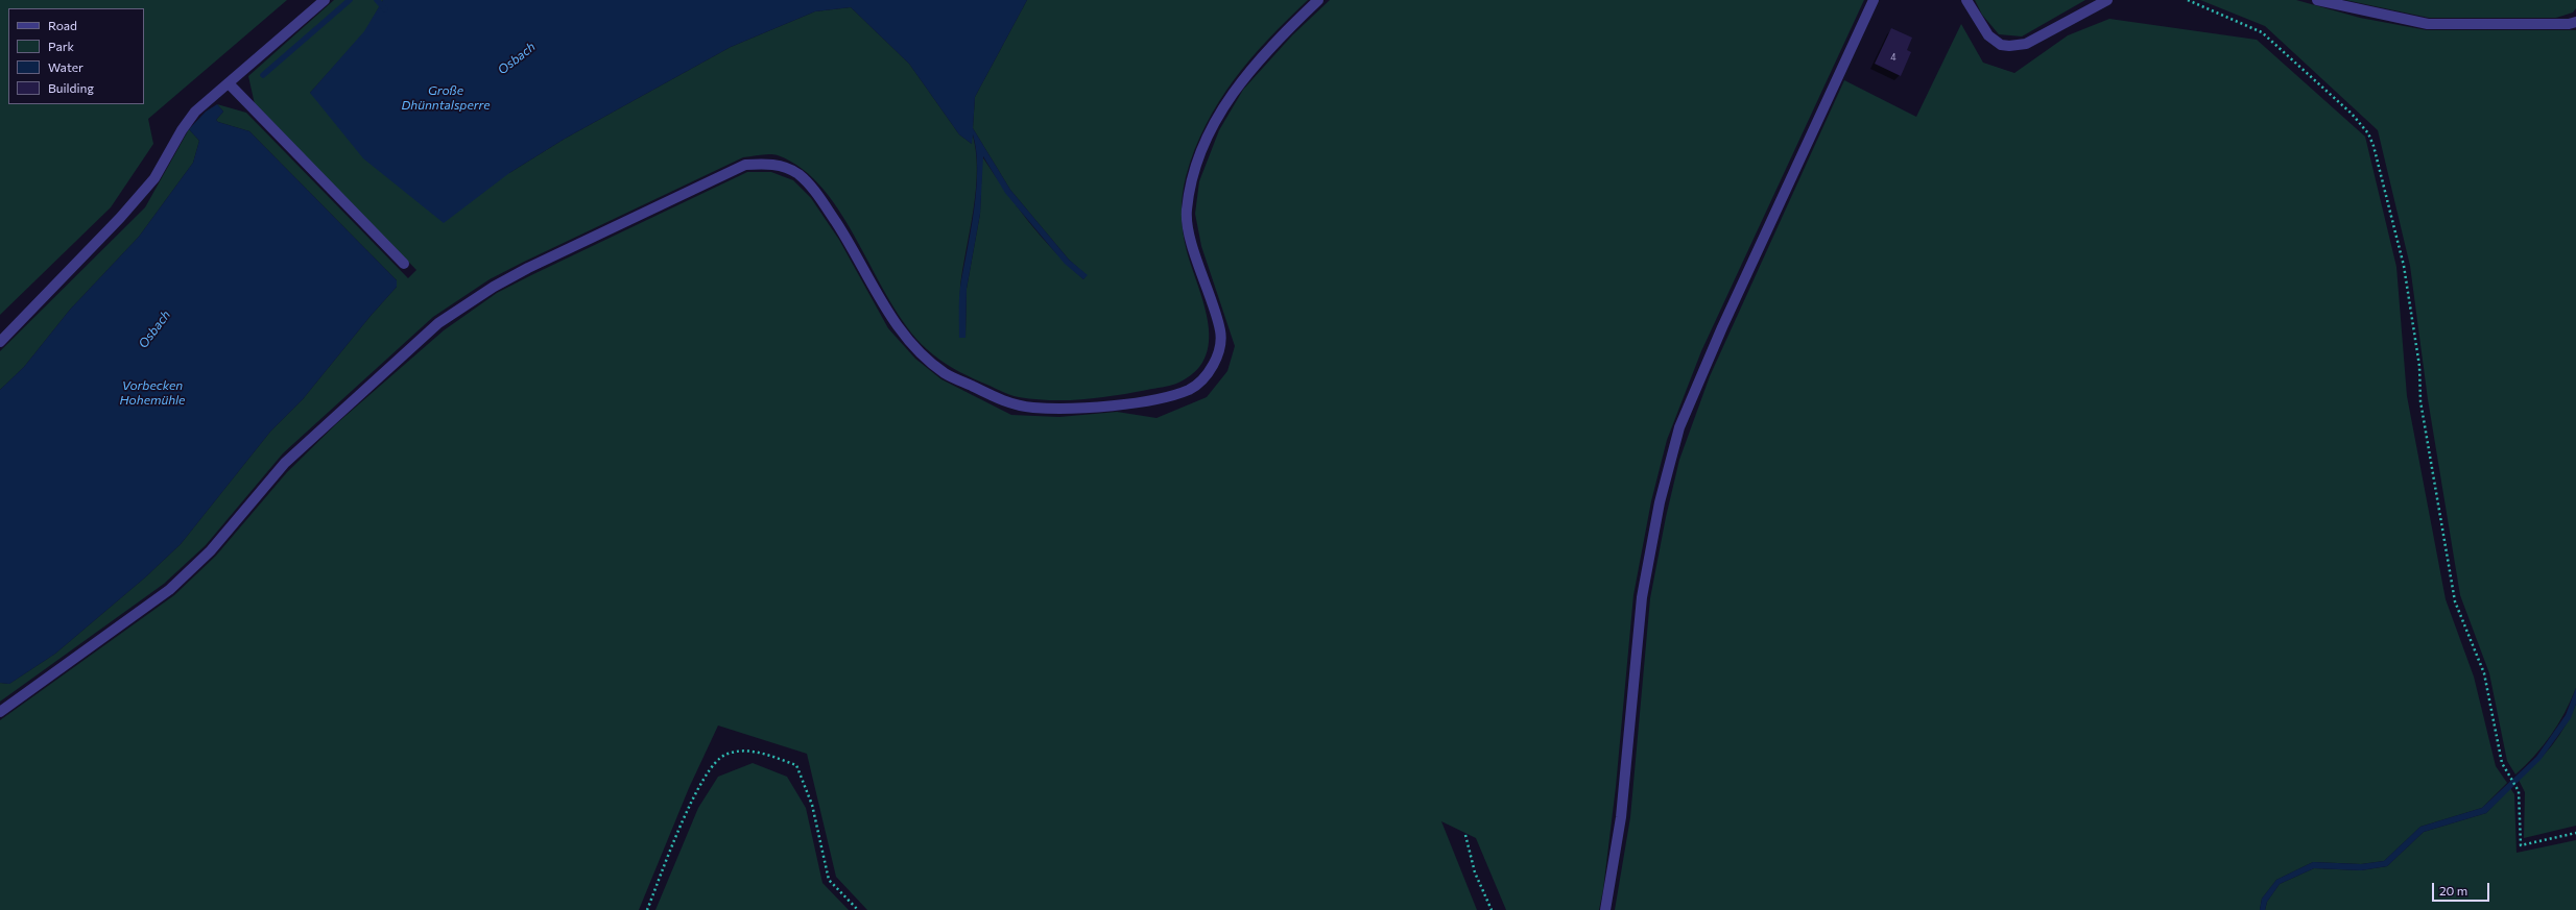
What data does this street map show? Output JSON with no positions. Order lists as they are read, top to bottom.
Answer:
{
  "water": ["Osbach", "Große Dhünntalsperre", "Vorbecken Hohemühle"],
  "house_numbers": ["4"],
  "legend": [
    "Road",
    "Park",
    "Water",
    "Building"
  ],
  "scale_bar": "20 m"
}
